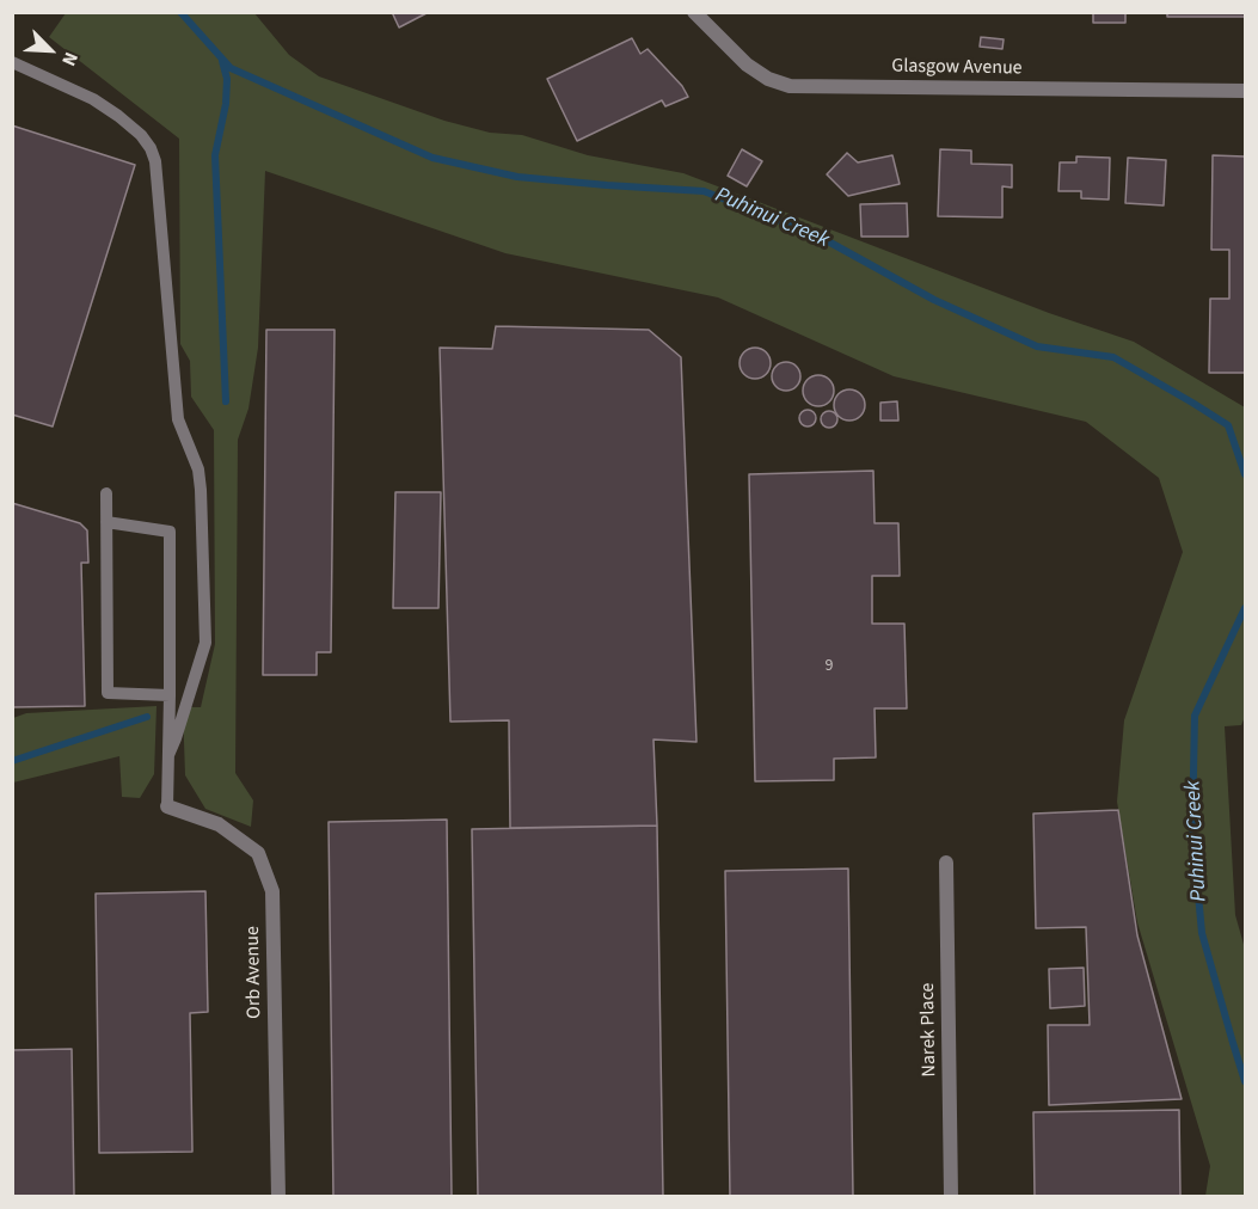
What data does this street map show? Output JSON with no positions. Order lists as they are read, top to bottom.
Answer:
{
  "streets": {
    "street": ["Glasgow Avenue", "Orb Avenue", "Narek Place"]
  },
  "water": ["Puhinui Creek"],
  "house_numbers": ["9"],
  "north": "bottom right"
}
